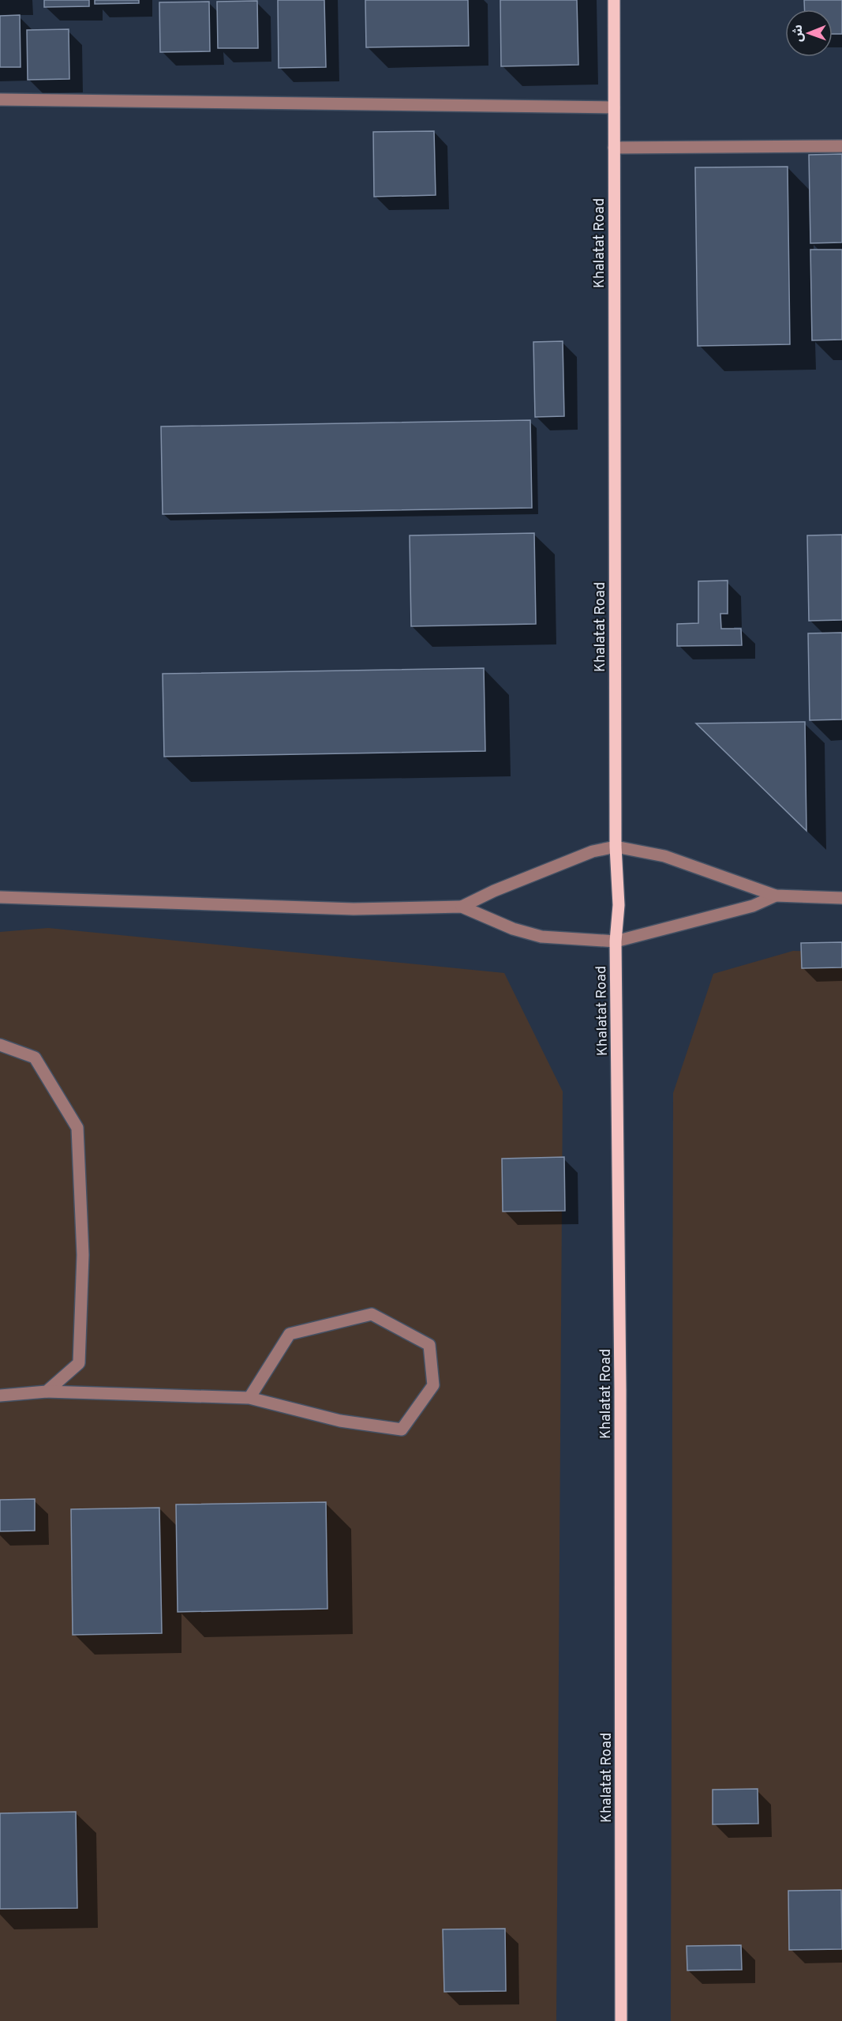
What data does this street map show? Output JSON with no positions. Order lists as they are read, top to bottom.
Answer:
{
  "streets": {
    "main road": ["Khalatat Road"]
  },
  "north": "left"
}
